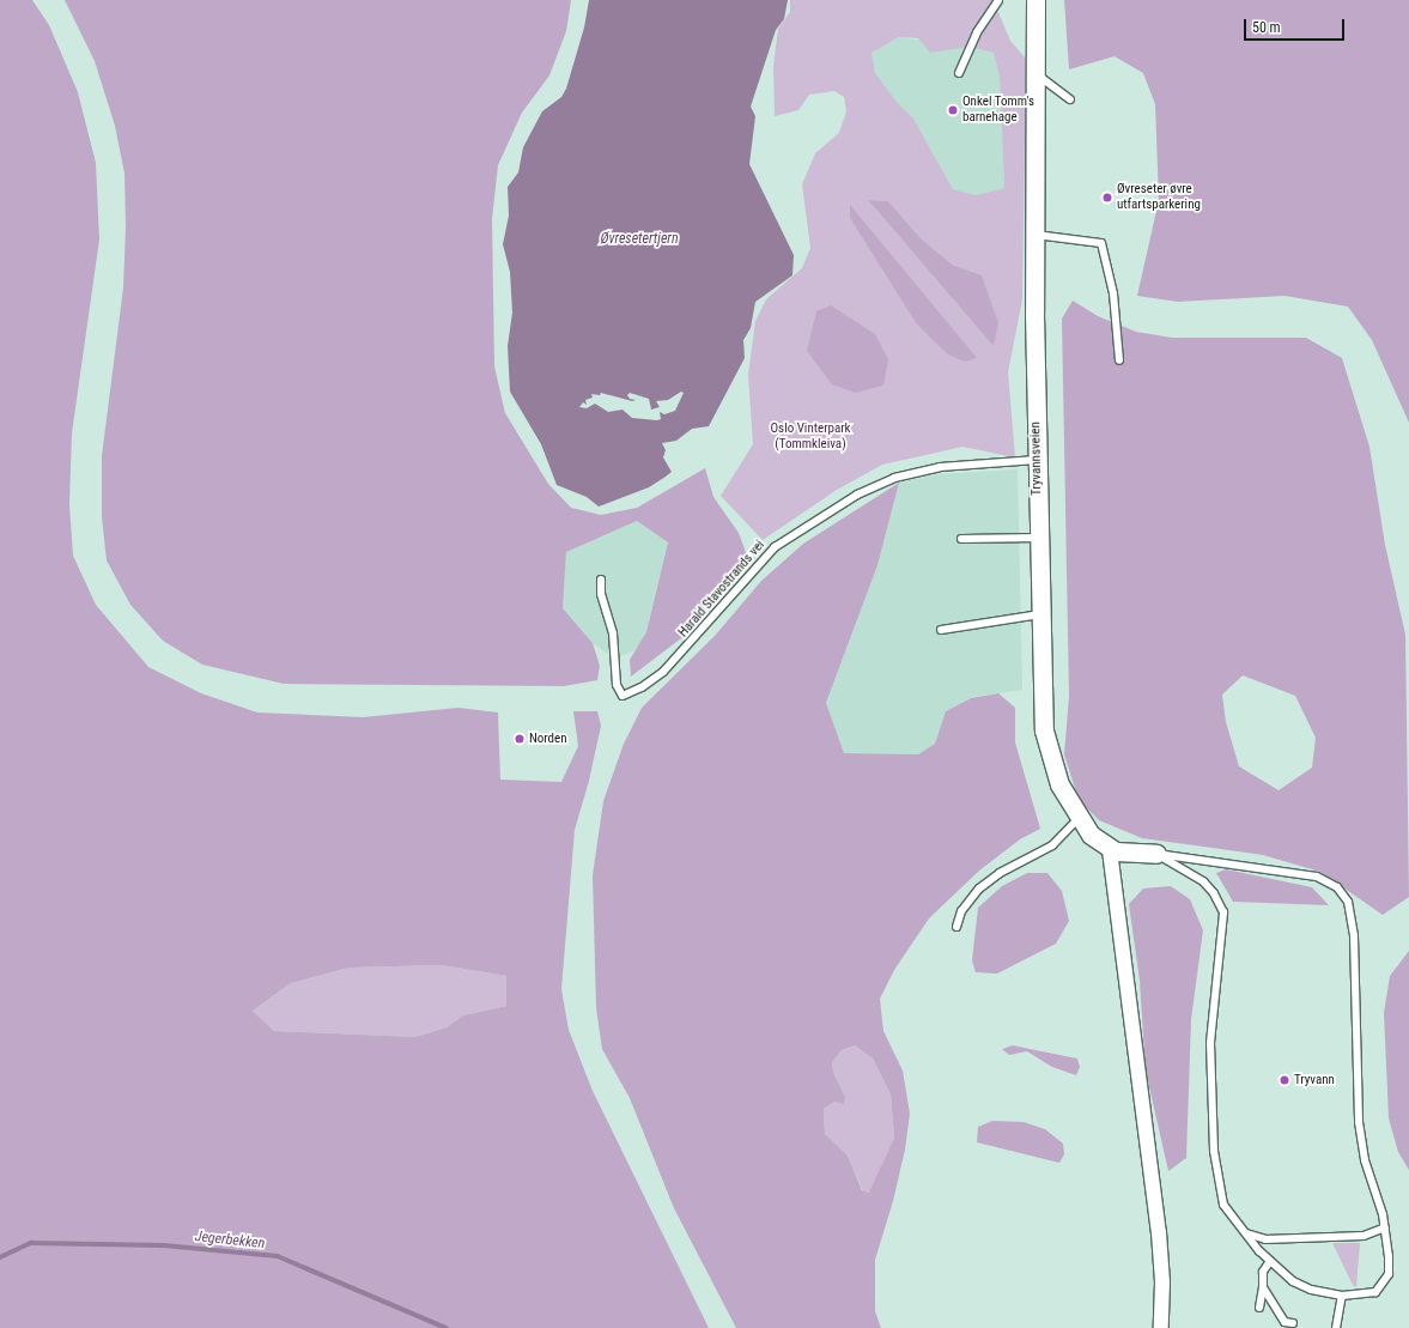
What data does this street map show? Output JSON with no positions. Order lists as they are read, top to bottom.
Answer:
{
  "streets": {
    "street": ["Tryvannsveien"],
    "lane": ["Harald Stavostrands vei"]
  },
  "crossings": [
    ["Tryvannsveien", "Harald Stavostrands vei"]
  ],
  "water": ["Øvresetertjern", "Jegerbekken"],
  "parks": ["Oslo Vinterpark (Tommkleiva)"],
  "places": [
    "Onkel Tomm's barnehage",
    "Øvreseter øvre utfartsparkering",
    "Norden",
    "Tryvann"
  ],
  "scale_bar": "50 m"
}
